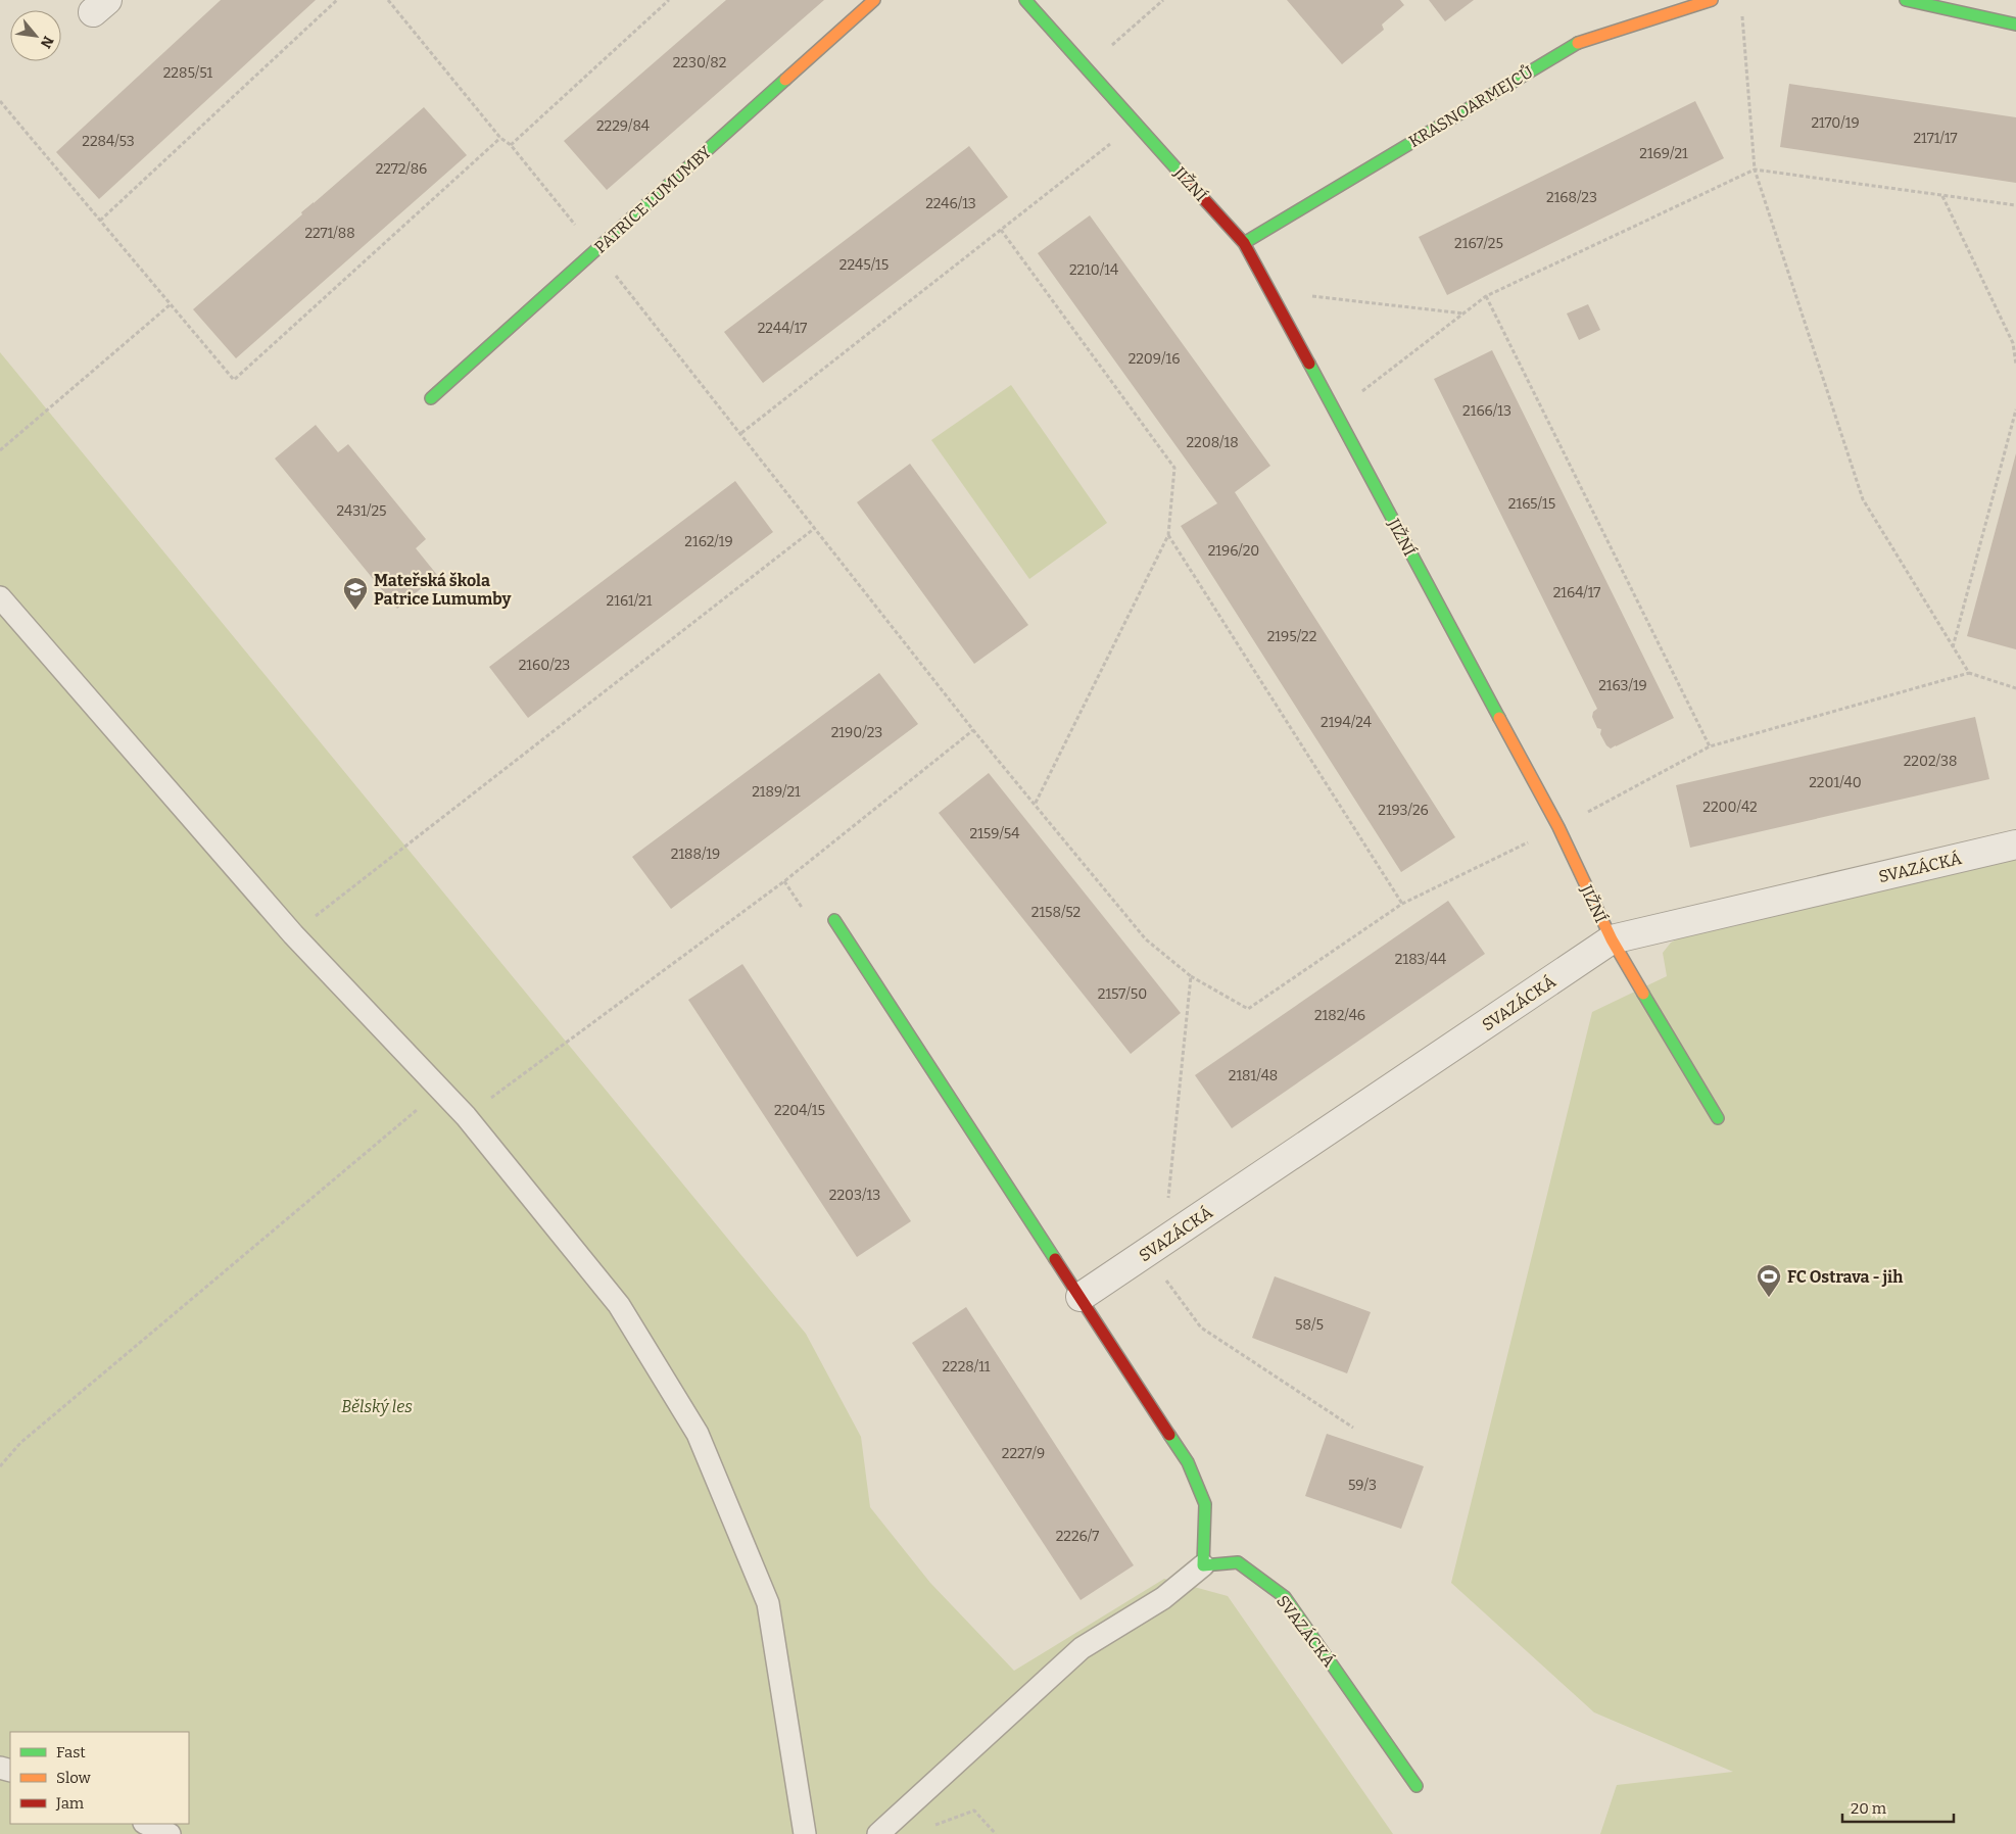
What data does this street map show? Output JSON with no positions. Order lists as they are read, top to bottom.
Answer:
{
  "streets": {
    "street": [
      "KRASNOARMEJCŮ",
      "JIŽNÍ",
      "PATRICE LUMUMBY",
      "SVAZÁCKÁ"
    ]
  },
  "crossings": [
    ["KRASNOARMEJCŮ", "JIŽNÍ"],
    ["JIŽNÍ", "SVAZÁCKÁ"]
  ],
  "parks": ["Bělský les"],
  "places": {
    "school or university": ["Mateřská škola Patrice Lumumby"],
    "sports": ["FC Ostrava - jih"]
  },
  "house_numbers": [
    "2230/82",
    "2285/51",
    "2170/19",
    "2229/84",
    "2171/17",
    "2284/53",
    "2169/21",
    "2272/86",
    "2168/23",
    "2246/13",
    "2271/88",
    "2167/25",
    "2245/15",
    "2210/14",
    "2244/17",
    "2209/16",
    "2166/13",
    "2208/18",
    "2165/15",
    "2431/25",
    "2162/19",
    "2196/20",
    "2164/17",
    "2161/21",
    "2195/22",
    "2160/23",
    "2163/19",
    "2194/24",
    "2190/23",
    "2202/38",
    "2201/40",
    "2189/21",
    "2200/42",
    "2193/26",
    "2159/54",
    "2188/19",
    "2158/52",
    "2183/44",
    "2157/50",
    "2182/46",
    "2181/48",
    "2204/15",
    "2203/13",
    "58/5",
    "2228/11",
    "2227/9",
    "59/3",
    "2226/7"
  ],
  "legend": ["Fast", "Slow", "Jam"],
  "scale_bar": "20 m",
  "north": "bottom right"
}
